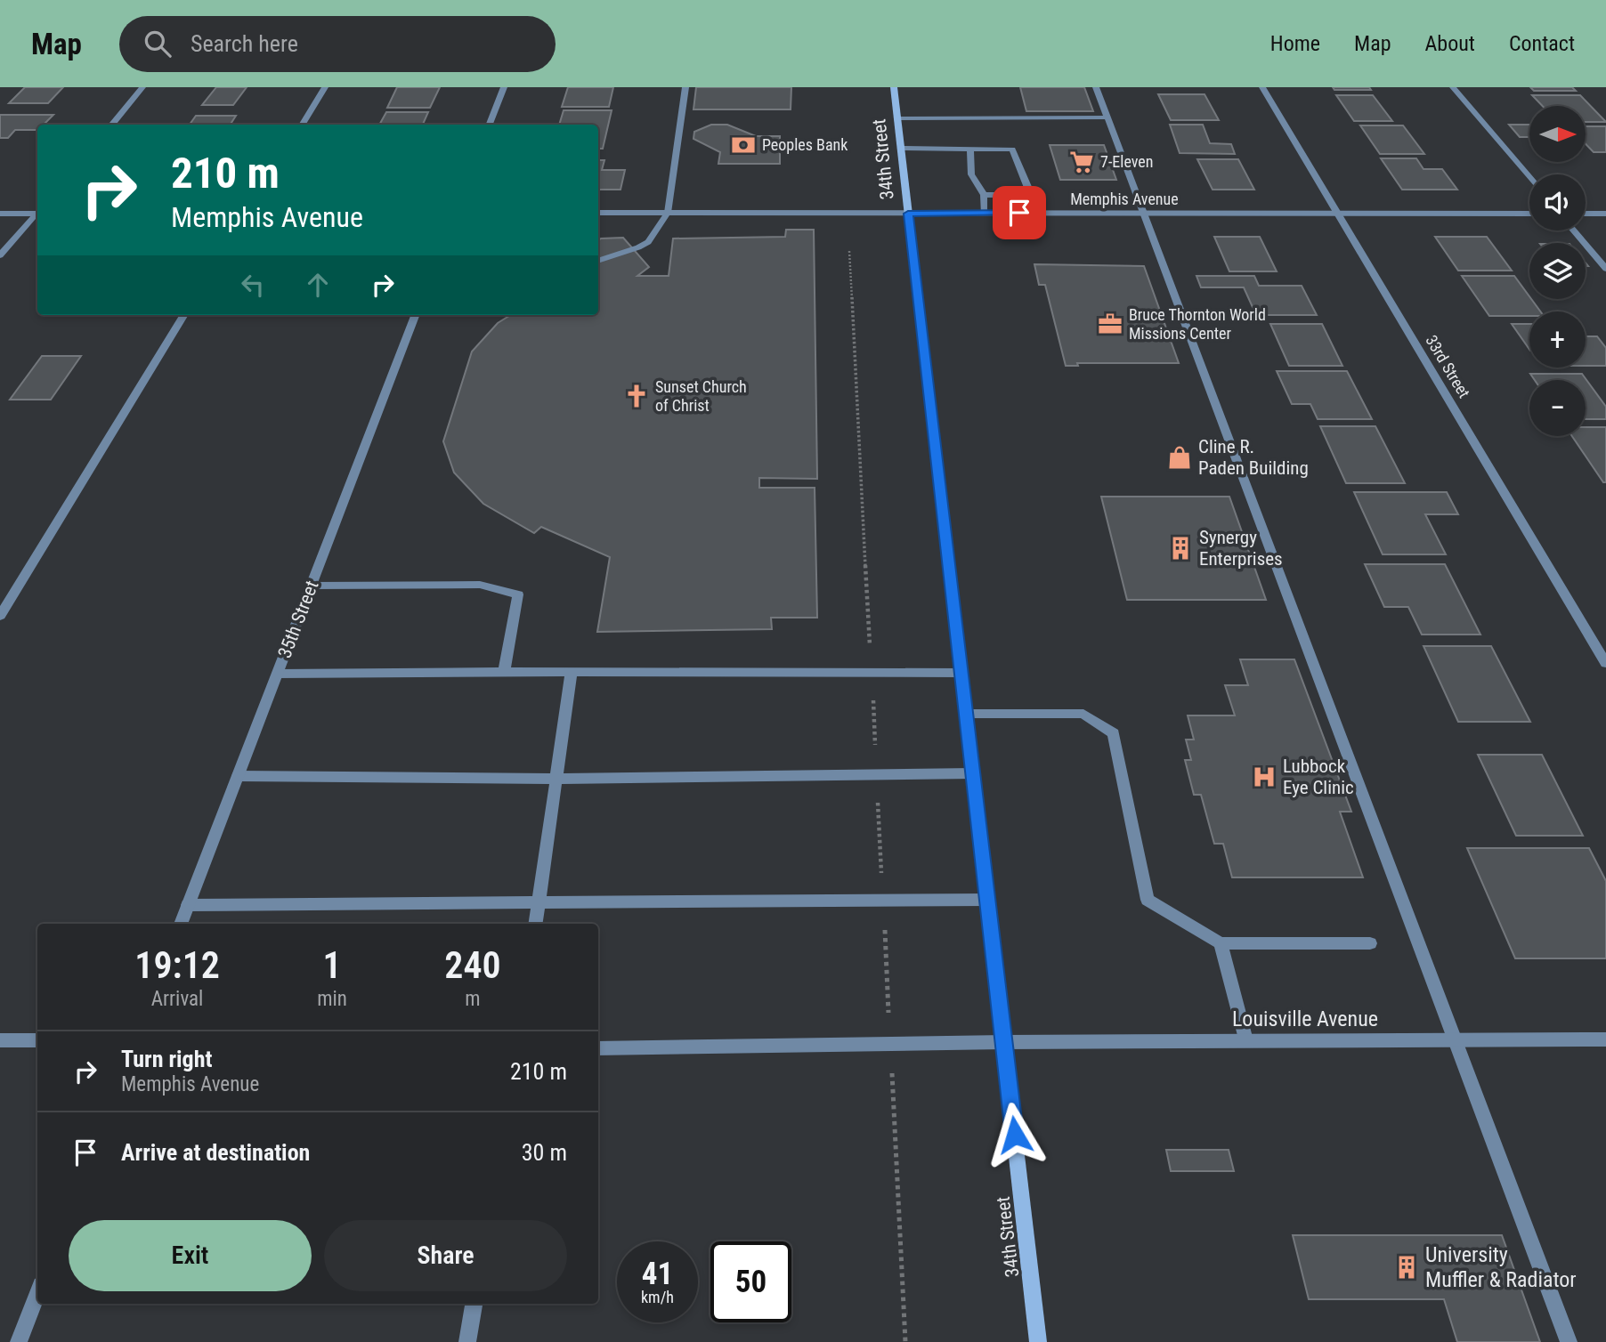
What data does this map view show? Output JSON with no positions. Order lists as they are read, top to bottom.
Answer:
{
  "streets": {
    "main road": ["34th Street"],
    "street": [
      "Memphis Avenue",
      "33rd Street",
      "35th Street",
      "Louisville Avenue"
    ]
  },
  "crossings": [
    ["34th Street", "Memphis Avenue"],
    ["34th Street", "Louisville Avenue"],
    ["Memphis Avenue", "33rd Street"]
  ],
  "places": {
    "bank": ["Peoples Bank"],
    "supermarket": ["7-Eleven"],
    "office": ["Bruce Thornton World Missions Center"],
    "church": ["Sunset Church of Christ"],
    "shop": ["Cline R. Paden Building"],
    "building": ["Synergy Enterprises", "University Muffler & Radiator"],
    "hospital": ["Lubbock Eye Clinic"]
  },
  "north": "right",
  "page": {
    "header": "Map",
    "search": "Search here",
    "nav": [
      "Home",
      "Map",
      "About",
      "Contact"
    ],
    "map_buttons": ["+", "−"],
    "turn": ["210 m", "Memphis Avenue"],
    "eta": [
      "19:12",
      "Arrival",
      "1",
      "min",
      "240",
      "m"
    ],
    "list": [
      {
        "name": "Turn right",
        "note": "Memphis Avenue",
        "value": "210 m"
      },
      {
        "name": "Arrive at destination",
        "value": "30 m"
      }
    ],
    "buttons": ["Exit", "Share"],
    "speed": "41 km/h",
    "limit": "50"
  }
}
